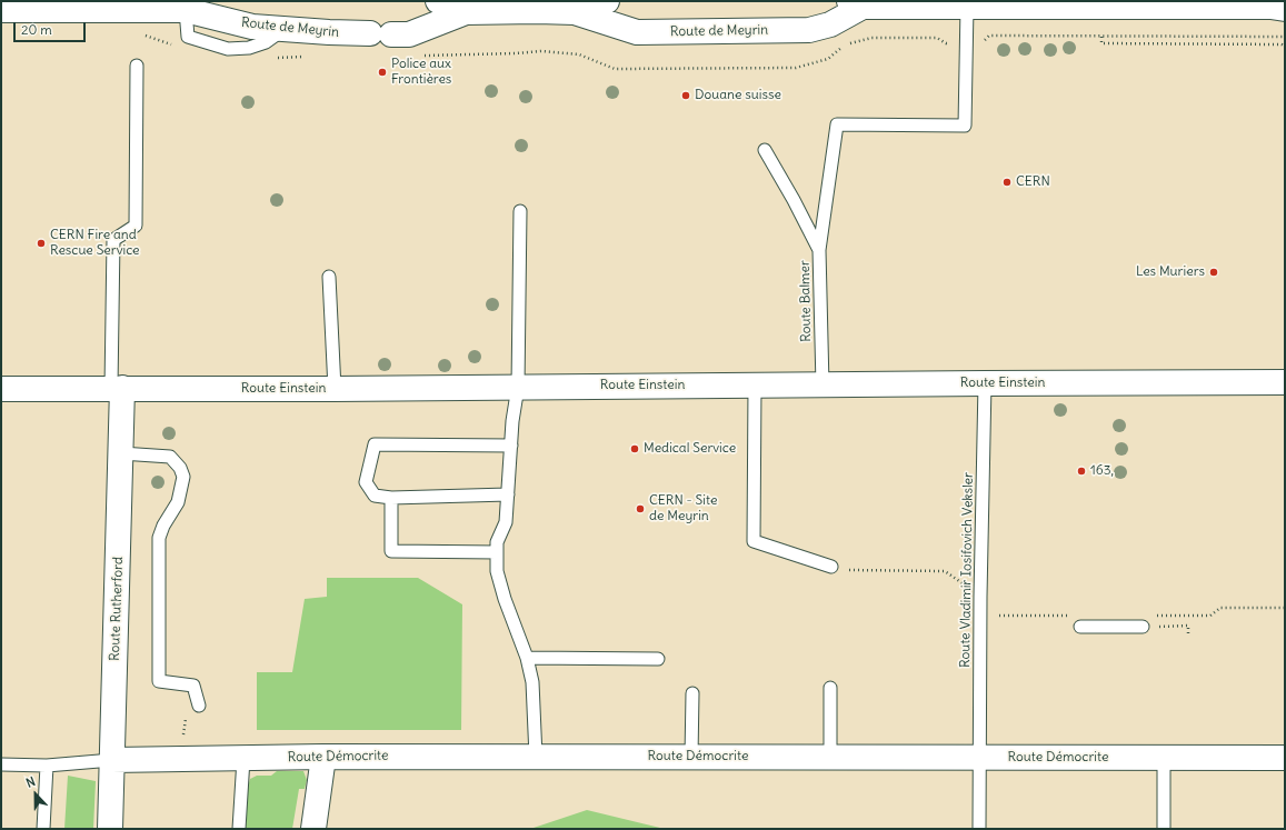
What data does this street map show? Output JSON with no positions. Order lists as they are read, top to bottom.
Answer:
{
  "streets": {
    "street": [
      "Route de Meyrin",
      "Route Einstein",
      "Route Rutherford",
      "Route Démocrite"
    ],
    "lane": ["Route Balmer", "Route Vladimir Iosifovich Veksler"]
  },
  "crossings": [
    ["Route Balmer", "Route Einstein"],
    ["Route Einstein", "Route Vladimir Iosifovich Veksler"],
    ["Route Einstein", "Route Rutherford"],
    ["Route Vladimir Iosifovich Veksler", "Route Démocrite"],
    ["Route Rutherford", "Route Démocrite"]
  ],
  "places": [
    "Police aux Frontières",
    "Douane suisse",
    "CERN",
    "CERN Fire and Rescue Service",
    "Les Muriers",
    "Medical Service",
    "163,",
    "CERN - Site de Meyrin"
  ],
  "scale_bar": "20 m",
  "north": "top"
}
